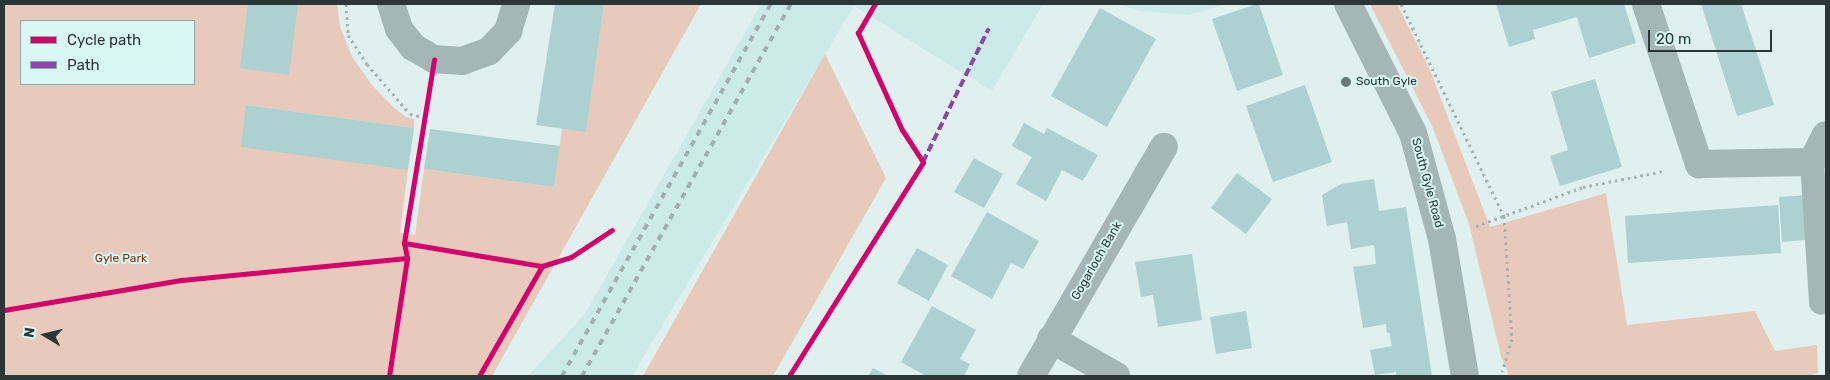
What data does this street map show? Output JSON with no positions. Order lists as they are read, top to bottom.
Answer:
{
  "streets": {
    "street": ["South Gyle Road", "Gogarloch Bank"]
  },
  "parks": ["Gyle Park"],
  "places": ["South Gyle"],
  "legend": ["Cycle path", "Path"],
  "scale_bar": "20 m",
  "north": "left"
}
